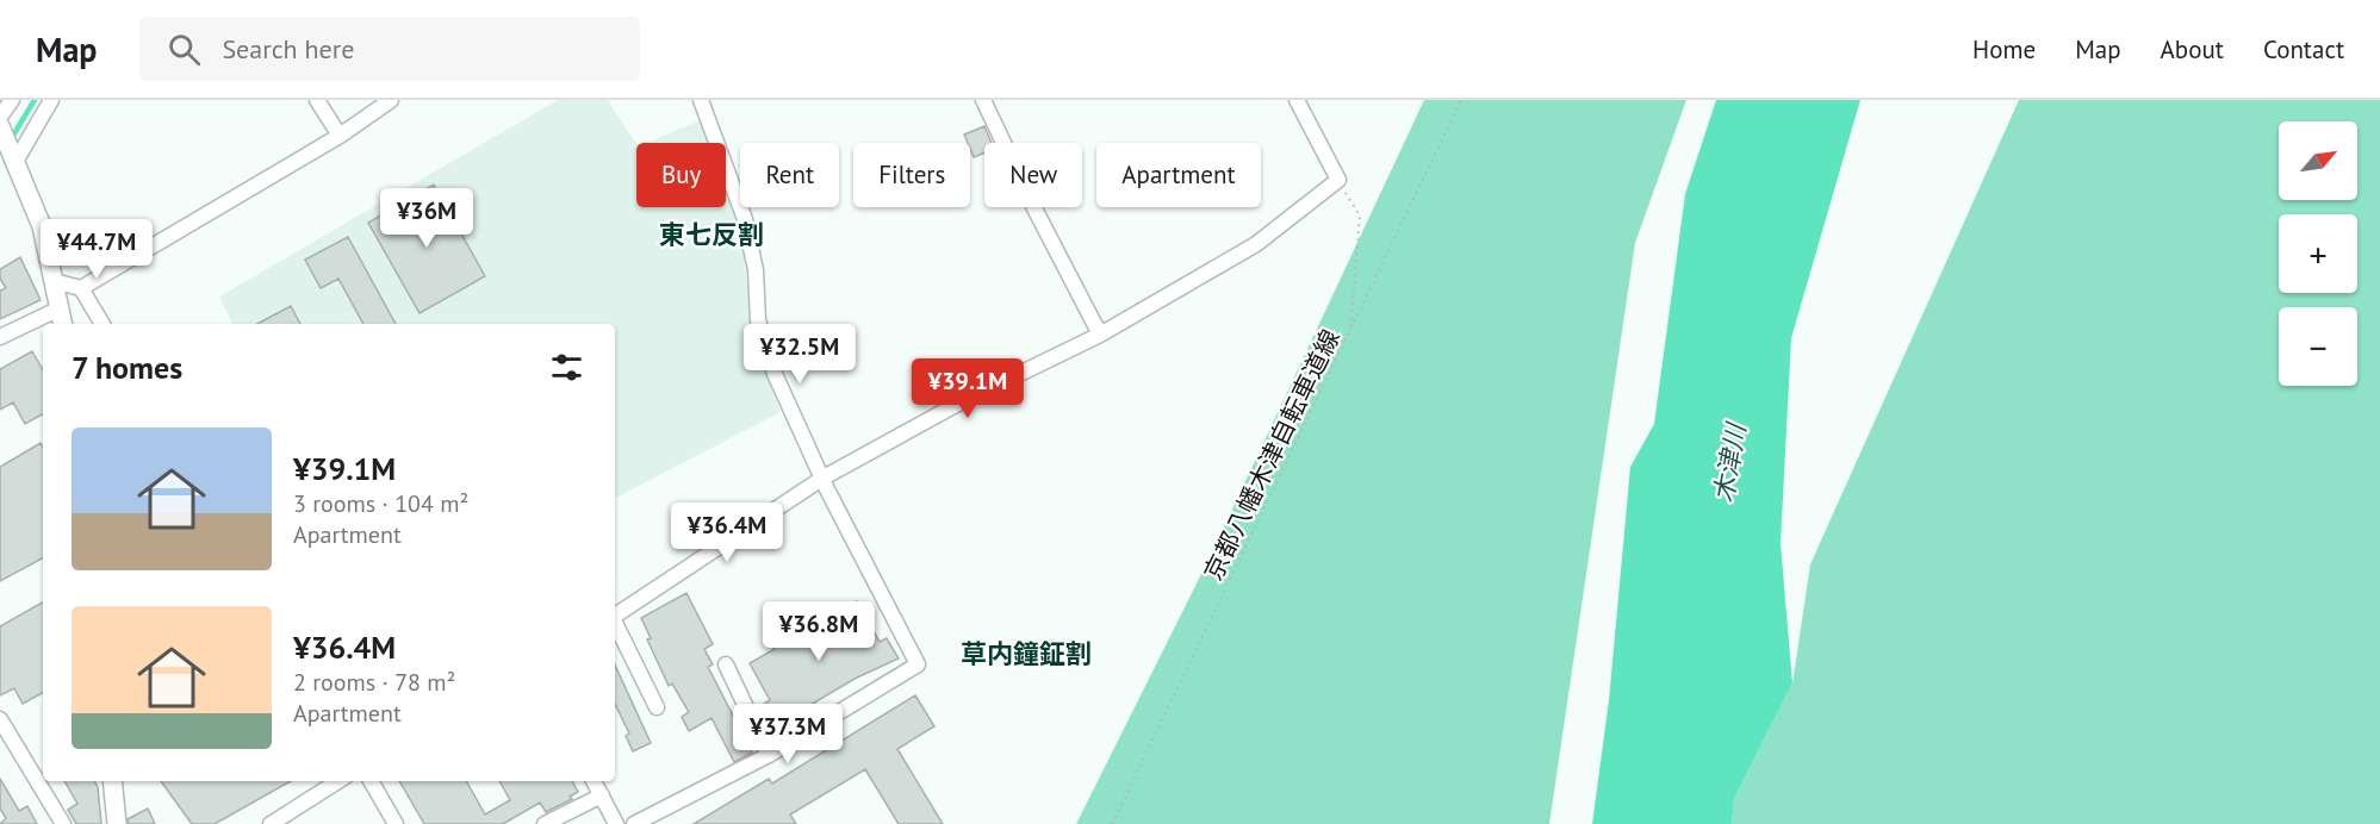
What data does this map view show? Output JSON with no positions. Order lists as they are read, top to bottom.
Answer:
{
  "streets": {
    "path": ["京都八幡木津自転車道線"]
  },
  "districts": ["東七反割", "草内鐘鉦割"],
  "water": ["木津川"],
  "north": "top right",
  "page": {
    "header": "Map",
    "search": "Search here",
    "nav": [
      "Home",
      "Map",
      "About",
      "Contact"
    ],
    "map_buttons": ["+", "−"],
    "chip": [
      "Buy",
      "Rent",
      "Filters",
      "New",
      "Apartment"
    ],
    "price": [
      "¥36M",
      "¥44.7M",
      "¥32.5M",
      "¥39.1M",
      "¥36.4M",
      "¥36.8M",
      "¥37.3M"
    ],
    "heading": "7 homes",
    "list": [
      {
        "name": "¥39.1M",
        "note": "3 rooms · 104 m² · Apartment"
      },
      {
        "name": "¥36.4M",
        "note": "2 rooms · 78 m² · Apartment"
      }
    ]
  }
}
